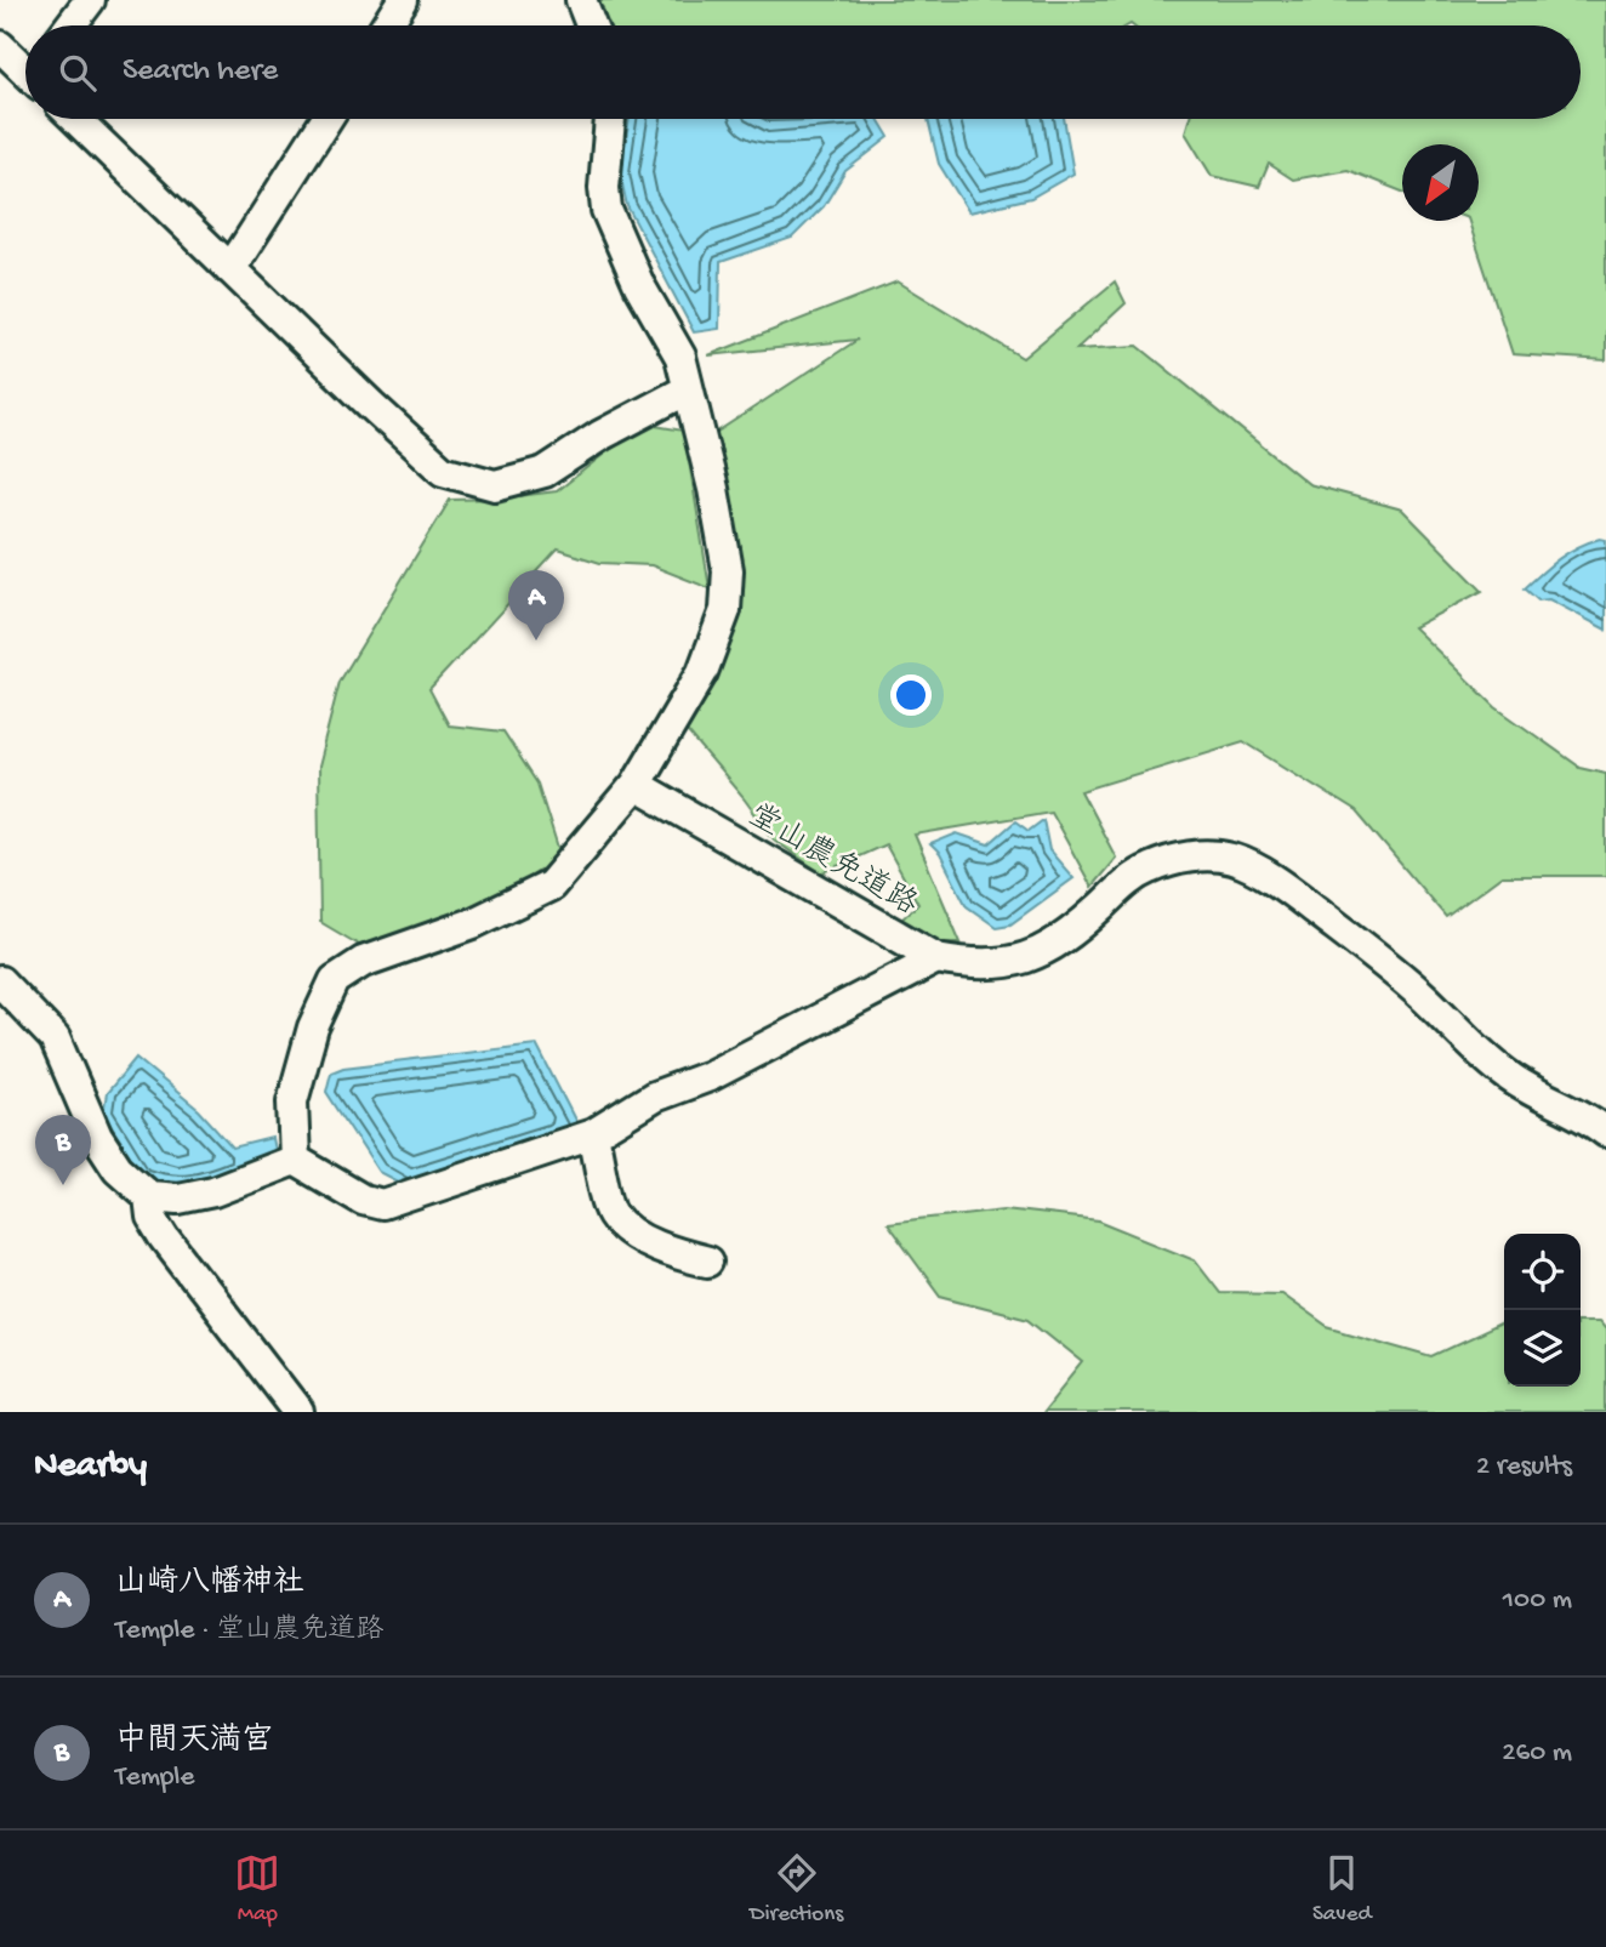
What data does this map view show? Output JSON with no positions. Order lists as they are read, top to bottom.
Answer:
{
  "streets": {
    "street": ["堂山農免道路"]
  },
  "north": "bottom left",
  "page": {
    "search": "Search here",
    "pins": ["A", "B"],
    "heading": ["Nearby", "2 results"],
    "list": [
      {
        "mark": "A",
        "name": "山崎八幡神社",
        "note": "Temple · 堂山農免道路",
        "value": "100 m"
      },
      {
        "mark": "B",
        "name": "中間天満宮",
        "note": "Temple",
        "value": "260 m"
      }
    ],
    "nav": ["Map", "Directions", "Saved"]
  }
}
